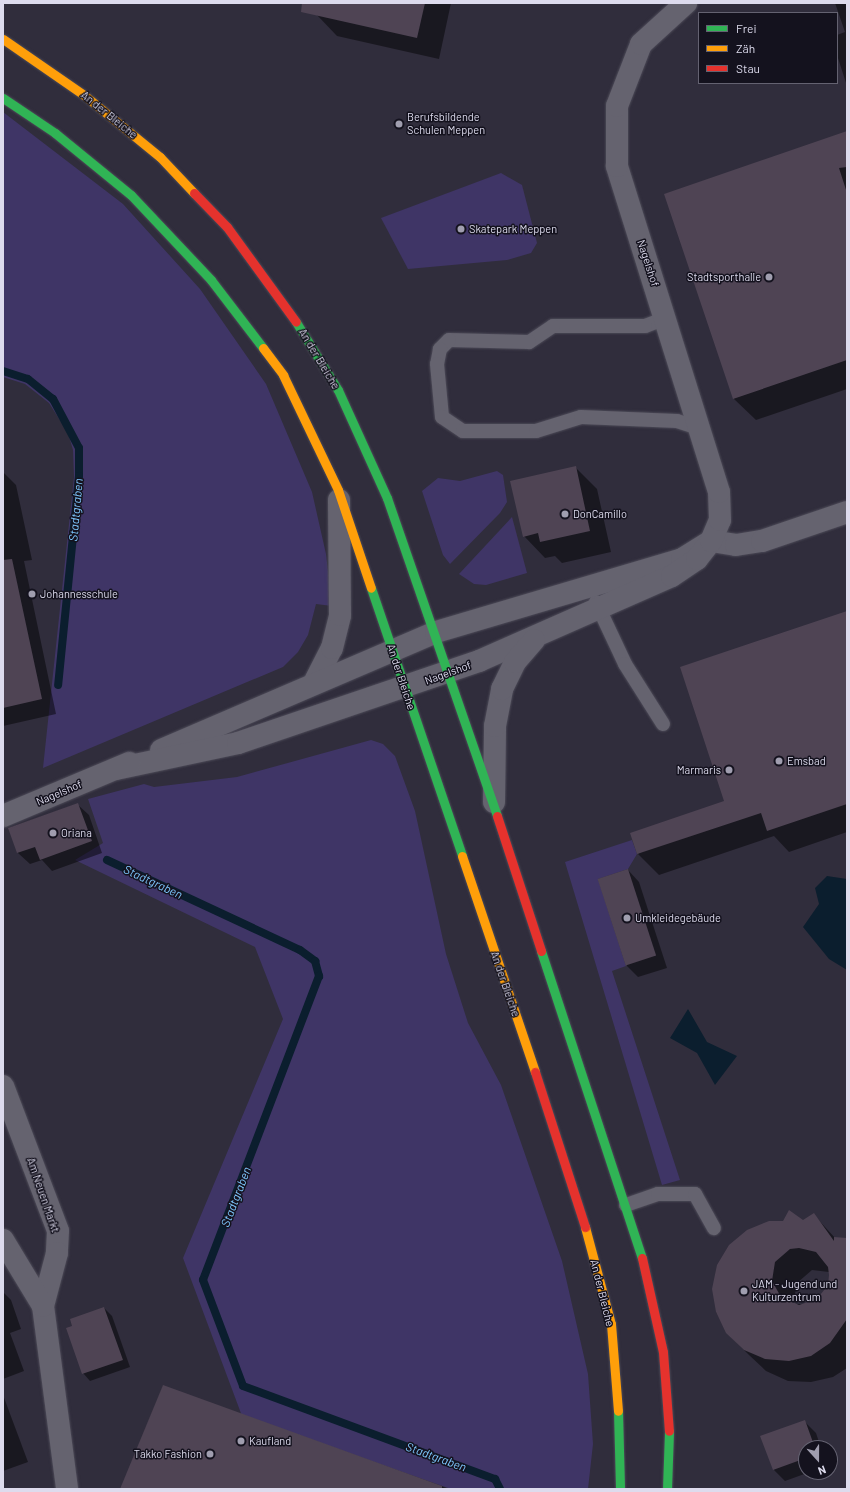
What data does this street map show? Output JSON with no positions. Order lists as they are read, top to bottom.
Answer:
{
  "streets": {
    "street": ["An der Bleiche", "Nagelshof", "Am Neuen Markt"]
  },
  "crossings": [
    ["An der Bleiche", "Nagelshof"]
  ],
  "water": ["Stadtgraben"],
  "places": [
    "Berufsbildende Schulen Meppen",
    "Skatepark Meppen",
    "Stadtsporthalle",
    "DonCamillo",
    "Johannesschule",
    "Emsbad",
    "Marmaris",
    "Oriana",
    "Umkleidegebäude",
    "JAM - Jugend und Kulturzentrum",
    "Kaufland",
    "Takko Fashion"
  ],
  "legend": ["Frei", "Zäh", "Stau"],
  "north": "bottom"
}
